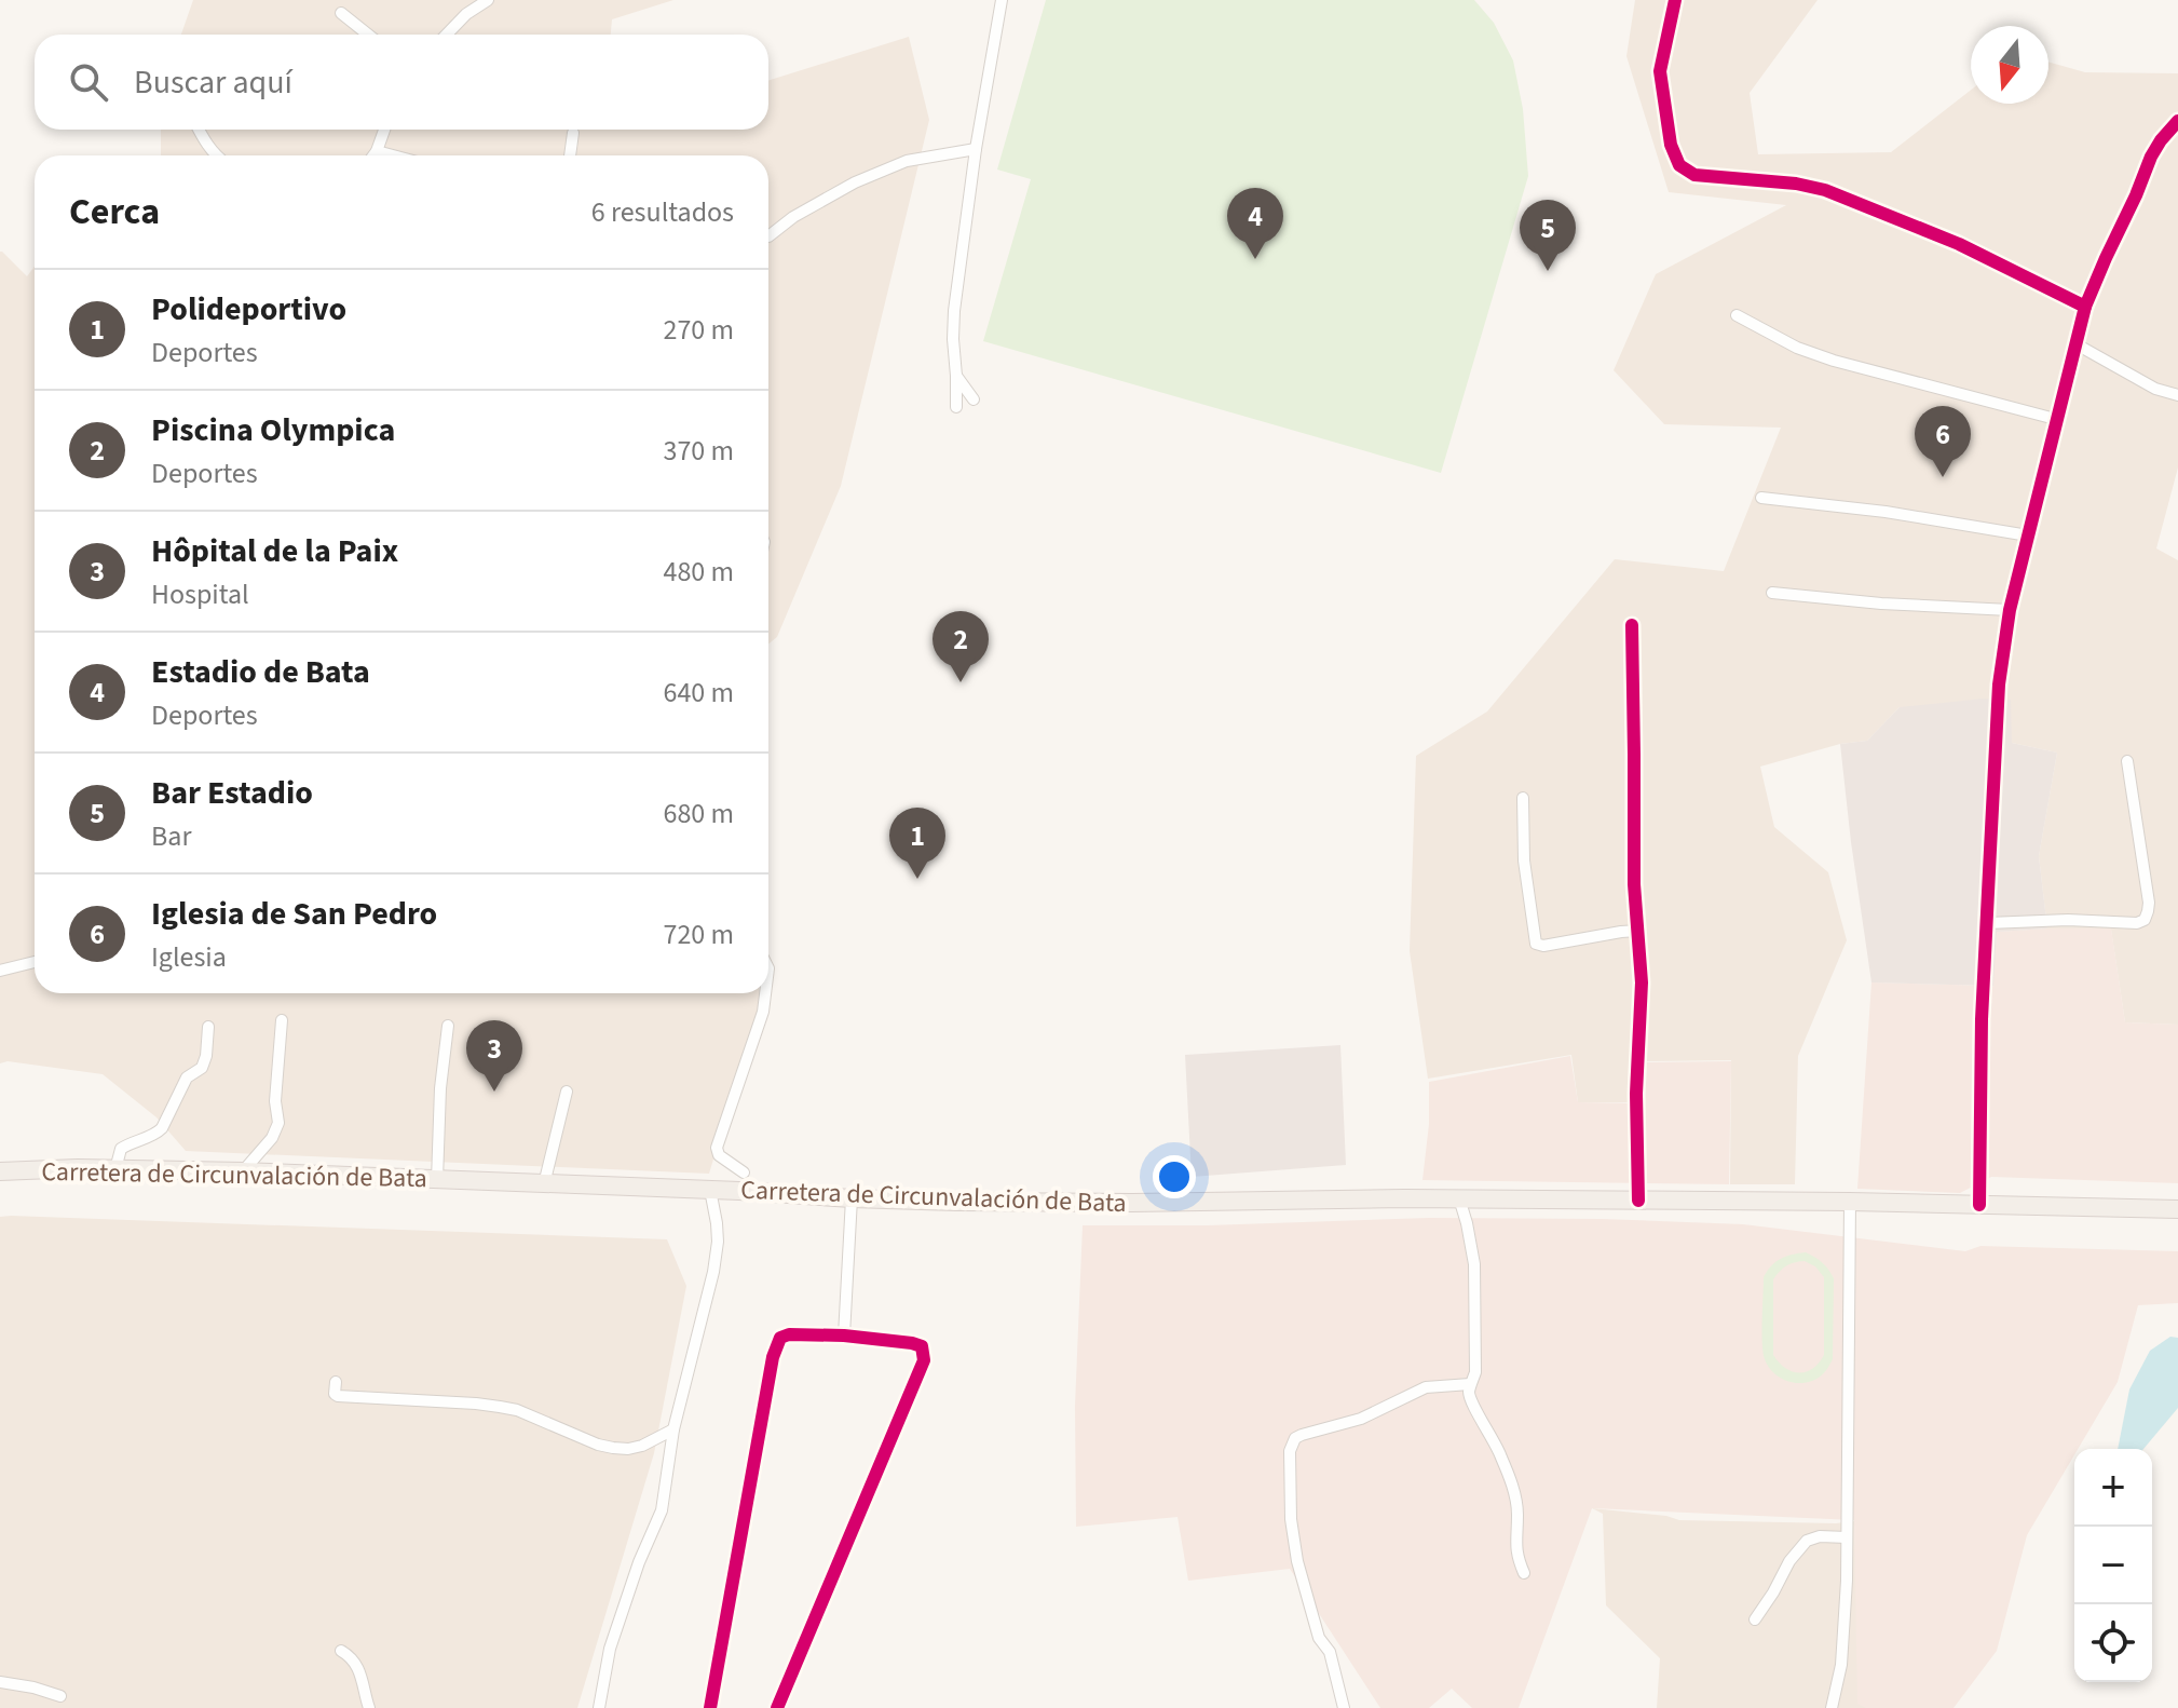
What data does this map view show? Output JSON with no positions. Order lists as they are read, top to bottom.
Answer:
{
  "streets": {
    "main road": ["Carretera de Circunvalación de Bata"]
  },
  "north": "bottom",
  "page": {
    "search": "Buscar aquí",
    "heading": ["Cerca", "6 resultados"],
    "pins": [
      "4",
      "5",
      "6",
      "2",
      "1",
      "3"
    ],
    "list": [
      {
        "mark": "1",
        "name": "Polideportivo",
        "note": "Deportes",
        "value": "270 m"
      },
      {
        "mark": "2",
        "name": "Piscina Olympica",
        "note": "Deportes",
        "value": "370 m"
      },
      {
        "mark": "3",
        "name": "Hôpital de la Paix",
        "note": "Hospital",
        "value": "480 m"
      },
      {
        "mark": "4",
        "name": "Estadio de Bata",
        "note": "Deportes",
        "value": "640 m"
      },
      {
        "mark": "5",
        "name": "Bar Estadio",
        "note": "Bar",
        "value": "680 m"
      },
      {
        "mark": "6",
        "name": "Iglesia de San Pedro",
        "note": "Iglesia",
        "value": "720 m"
      }
    ],
    "map_buttons": ["+", "−"]
  }
}
